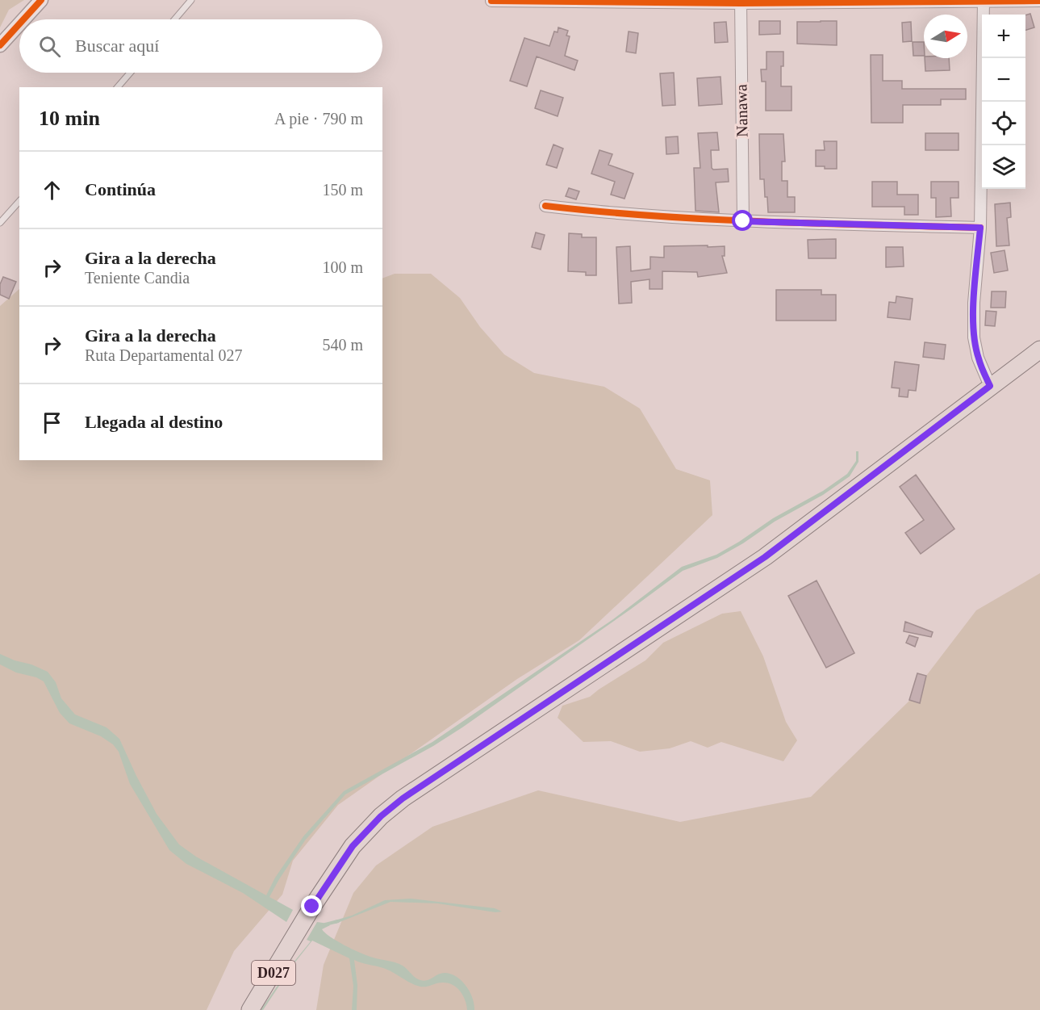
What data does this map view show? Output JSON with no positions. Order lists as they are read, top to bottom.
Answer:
{
  "streets": {
    "main road": ["D027"],
    "street": ["Nanawa"]
  },
  "north": "right",
  "page": {
    "map_buttons": ["+", "−"],
    "search": "Buscar aquí",
    "heading": ["10 min", "A pie · 790 m"],
    "list": [
      ["Continúa", "150 m"],
      ["Gira a la derecha", "Teniente Candia", "100 m"],
      ["Gira a la derecha", "Ruta Departamental 027", "540 m"],
      "Llegada al destino"
    ]
  }
}
